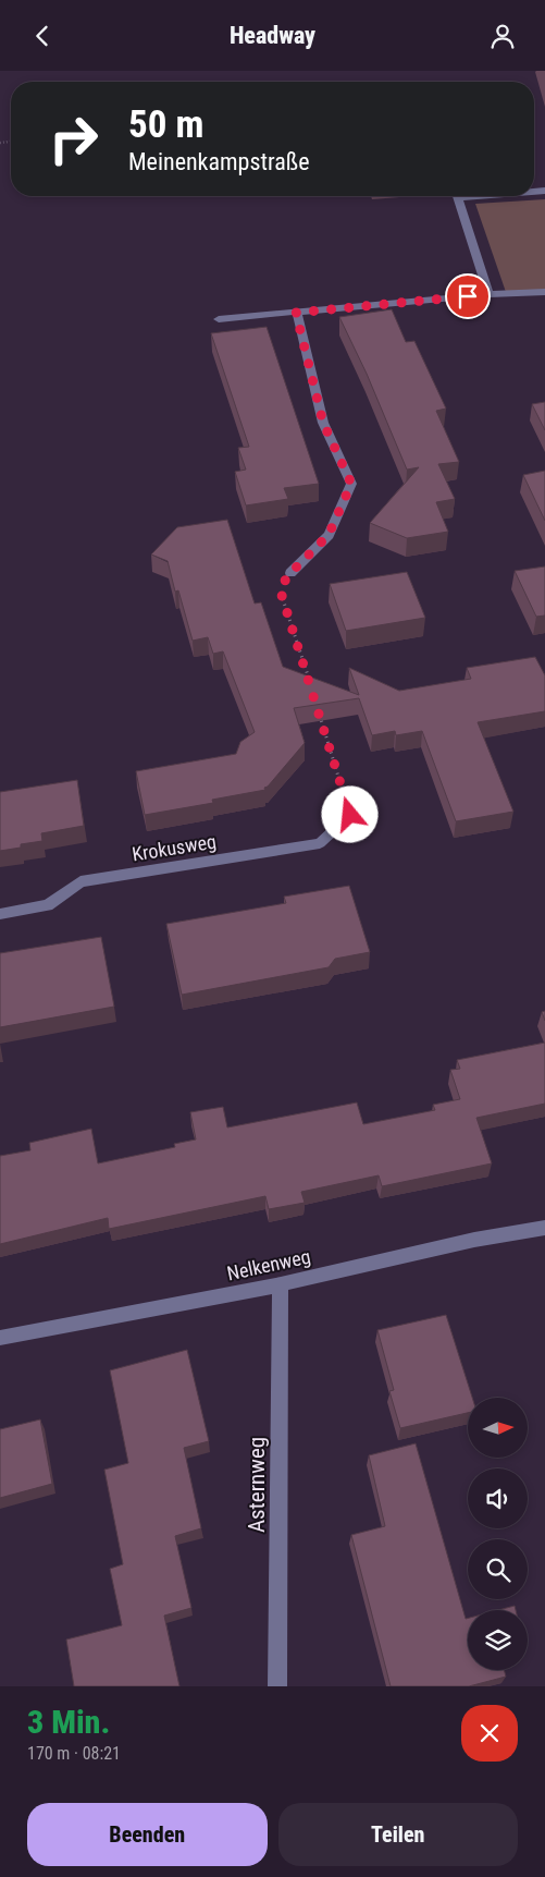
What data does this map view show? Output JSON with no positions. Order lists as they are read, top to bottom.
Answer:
{
  "streets": {
    "street": ["Krokusweg", "Nelkenweg", "Asternweg"]
  },
  "crossings": [
    ["Nelkenweg", "Asternweg"]
  ],
  "north": "right",
  "page": {
    "header": "Headway",
    "turn": ["50 m", "Meinenkampstraße"],
    "heading": ["3 Min.", "170 m · 08:21"],
    "buttons": ["Beenden", "Teilen"]
  }
}
